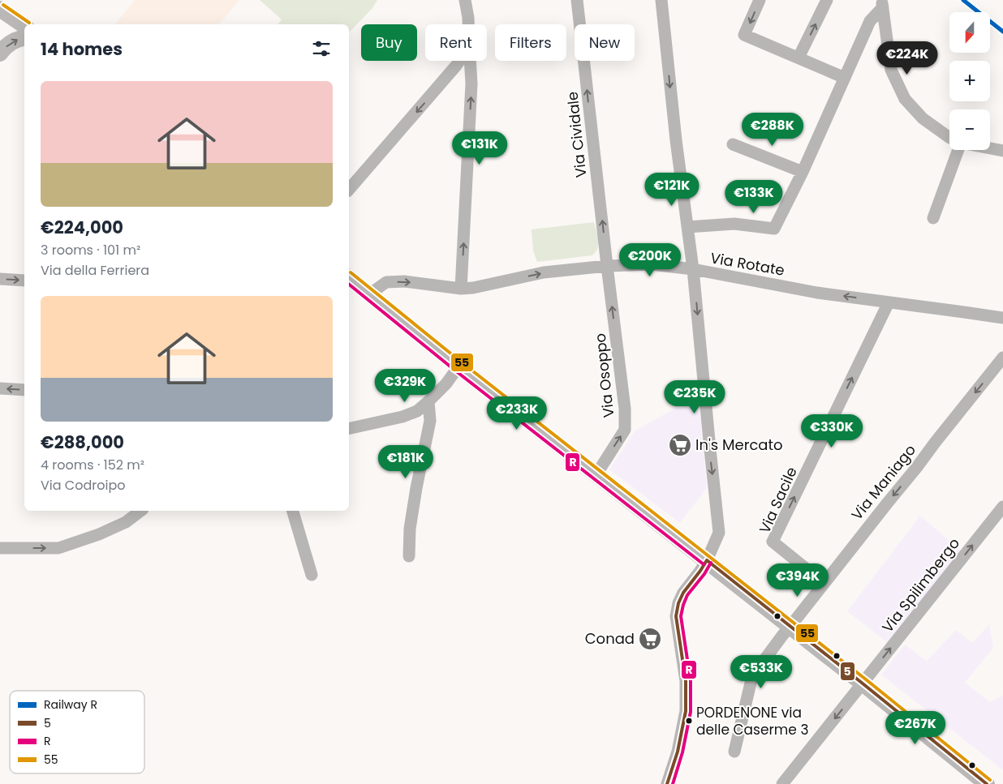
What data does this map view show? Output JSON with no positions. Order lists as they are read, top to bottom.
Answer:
{
  "streets": {
    "street": [
      "Via Cividale",
      "Via Rotate",
      "Via Osoppo",
      "Via Maniago",
      "Via Sacile",
      "Via Spilimbergo"
    ]
  },
  "crossings": [
    ["Via Cividale", "Via Rotate"],
    ["Via Cividale", "Via Osoppo"],
    ["Via Rotate", "Via Osoppo"],
    ["Via Rotate", "Via Sacile"],
    ["Via Maniago", "Via Sacile"]
  ],
  "one_way": ["Via Maniago"],
  "places": {
    "supermarket": ["In's Mercato", "Conad"],
    "other": ["PORDENONE via delle Caserme 3"]
  },
  "lines": [
    "rail line R",
    "transit line 55",
    "transit line R",
    "transit line 5"
  ],
  "legend": [
    "Railway R",
    "5",
    "R",
    "55"
  ],
  "north": "bottom",
  "page": {
    "map_buttons": ["+", "−"],
    "chip": [
      "Buy",
      "Rent",
      "Filters",
      "New"
    ],
    "heading": "14 homes",
    "price": [
      "€224K",
      "€288K",
      "€131K",
      "€121K",
      "€133K",
      "€200K",
      "€329K",
      "€235K",
      "€233K",
      "€330K",
      "€181K",
      "€394K",
      "€533K",
      "€267K"
    ],
    "list": [
      {
        "name": "€224,000",
        "note": "3 rooms · 101 m² · Via della Ferriera"
      },
      {
        "name": "€288,000",
        "note": "4 rooms · 152 m² · Via Codroipo"
      }
    ]
  }
}
